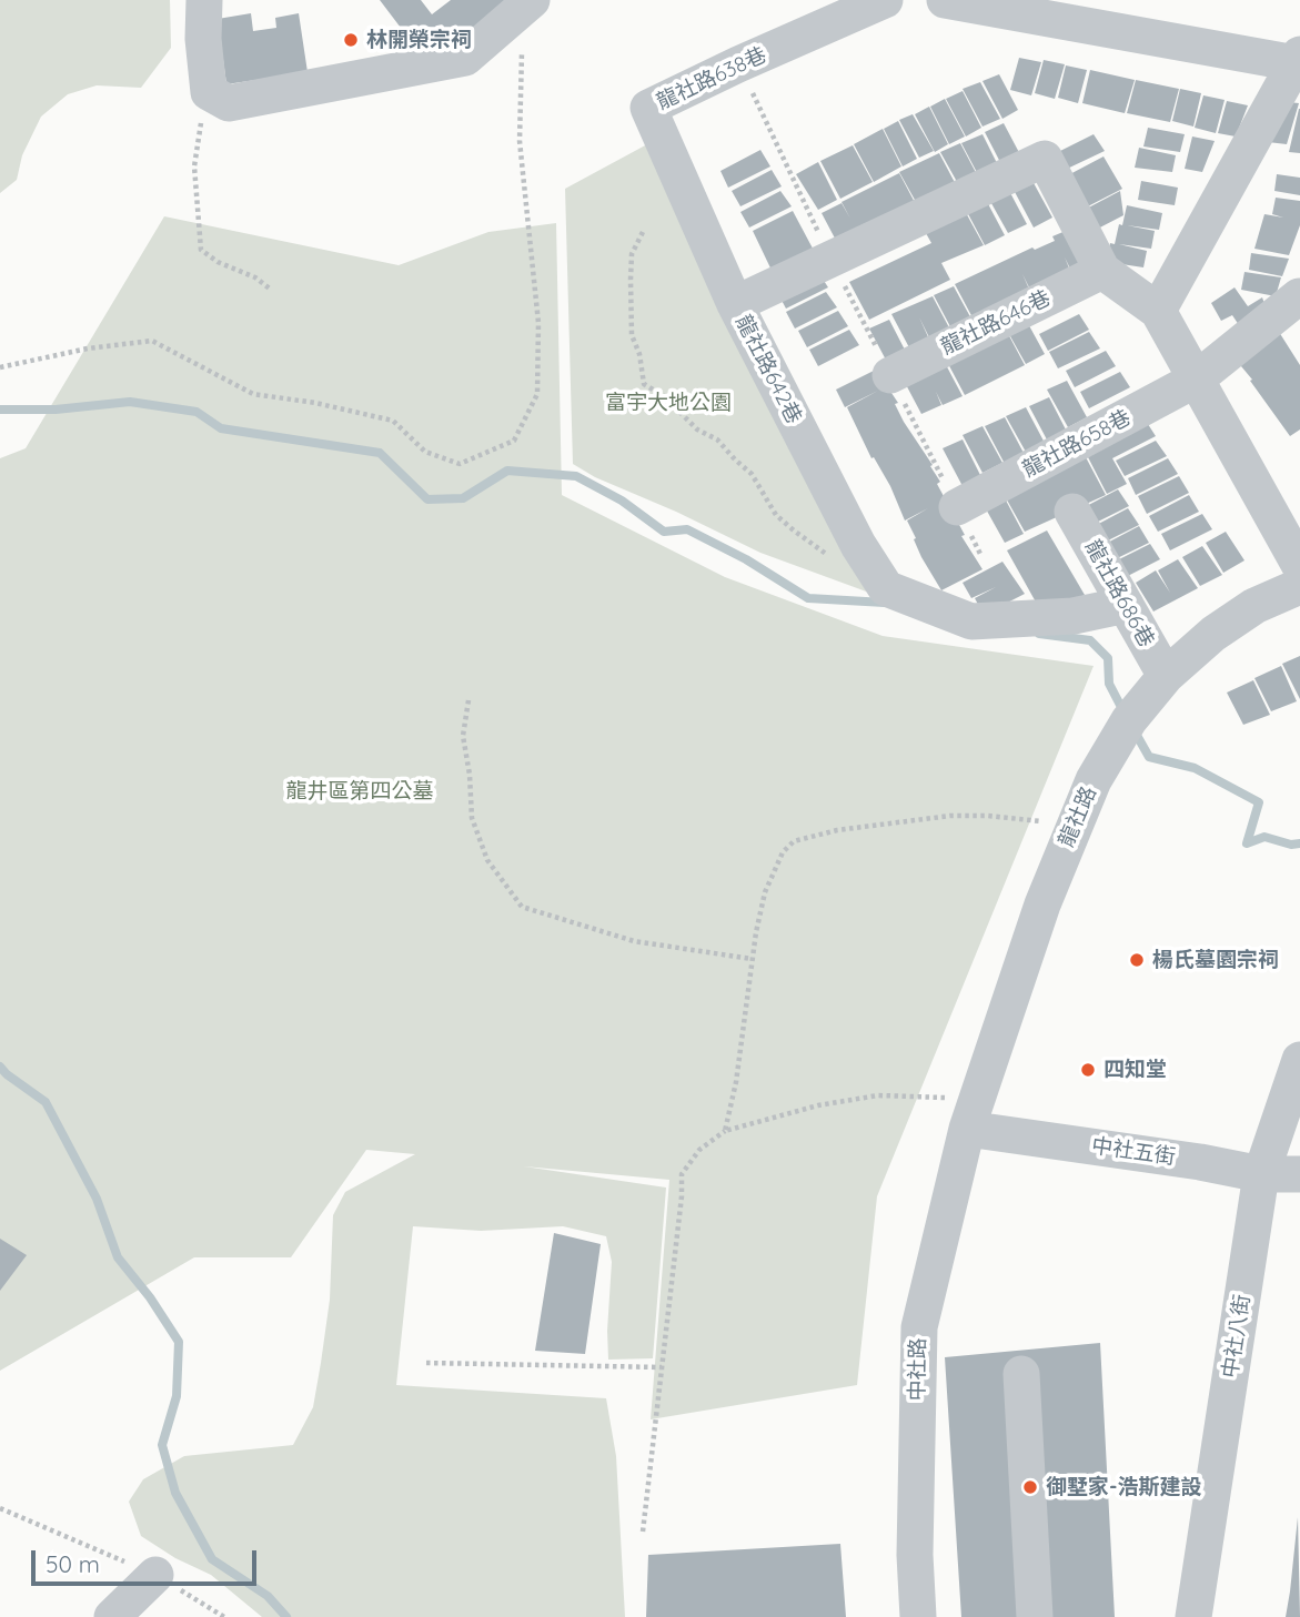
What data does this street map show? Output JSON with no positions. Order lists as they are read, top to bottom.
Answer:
{
  "streets": {
    "street": [
      "龍社路638巷",
      "龍社路646巷",
      "龍社路642巷",
      "龍社路658巷",
      "龍社路686巷",
      "龍社路",
      "中社五街",
      "中社八街",
      "中社路"
    ]
  },
  "crossings": [
    ["龍社路638巷", "龍社路642巷"],
    ["龍社路646巷", "龍社路642巷"],
    ["龍社路642巷", "龍社路686巷"],
    ["龍社路686巷", "龍社路"],
    ["龍社路", "中社五街"],
    ["龍社路", "中社路"],
    ["中社五街", "中社八街"],
    ["中社五街", "中社路"]
  ],
  "parks": ["富宇大地公園", "龍井區第四公墓"],
  "places": [
    "林開榮宗祠",
    "楊氏墓園宗祠",
    "四知堂",
    "御墅家-浩斯建設"
  ],
  "scale_bar": "50 m"
}
